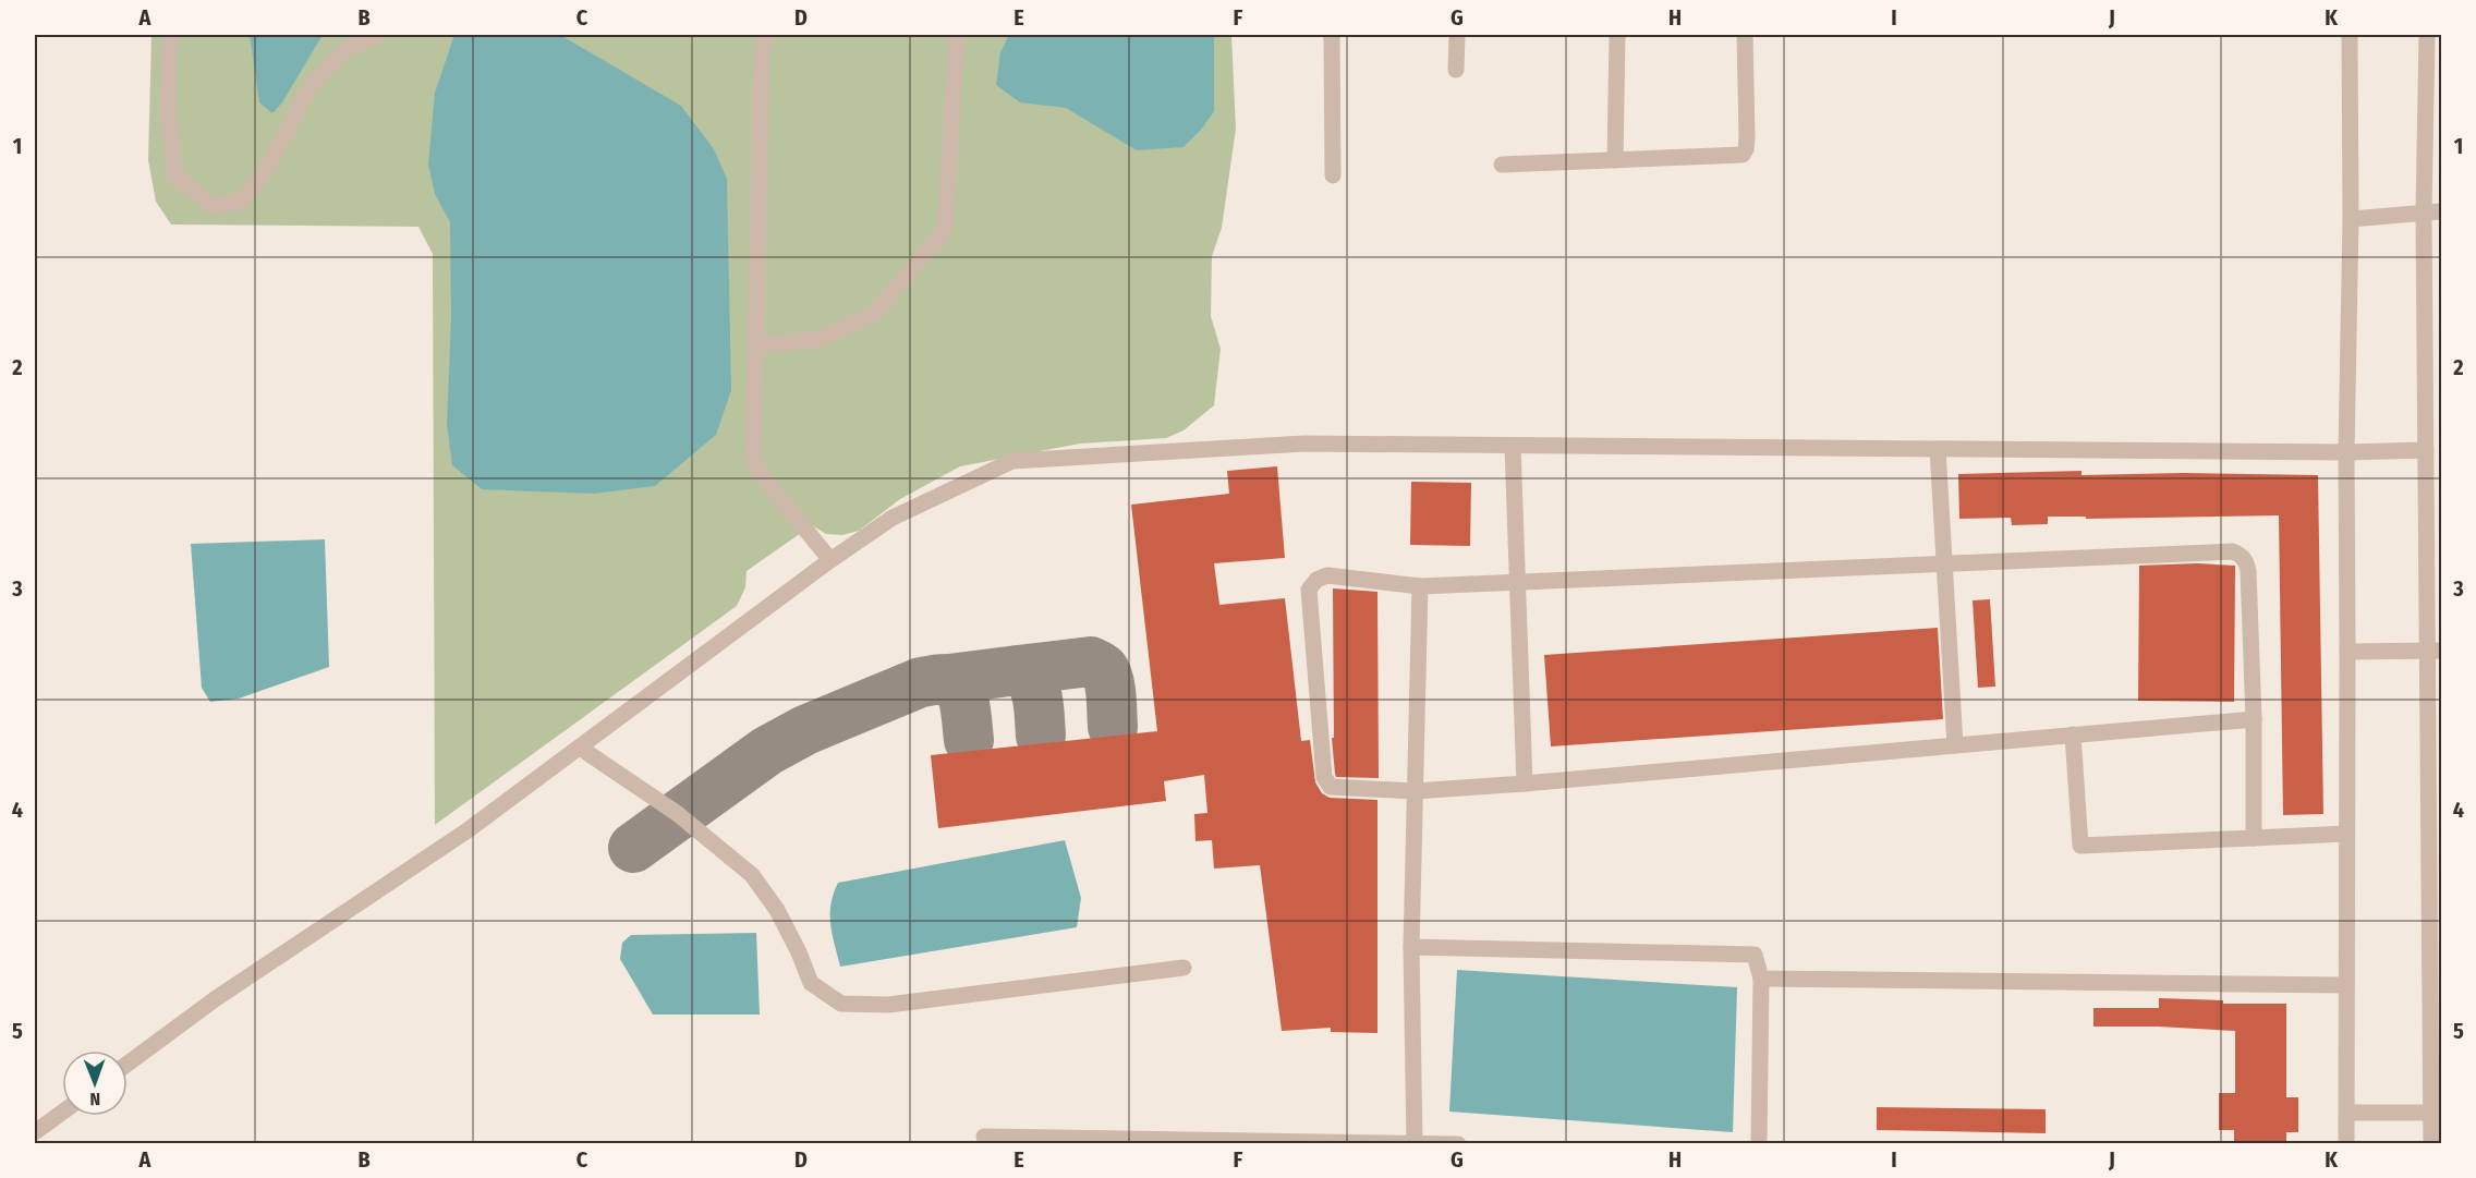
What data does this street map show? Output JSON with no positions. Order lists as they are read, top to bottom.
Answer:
{
  "north": "bottom",
  "grid": {
    "columns": [
      "A",
      "B",
      "C",
      "D",
      "E",
      "F",
      "G",
      "H",
      "I",
      "J",
      "K"
    ],
    "rows": [
      "1",
      "2",
      "3",
      "4",
      "5"
    ]
  }
}
